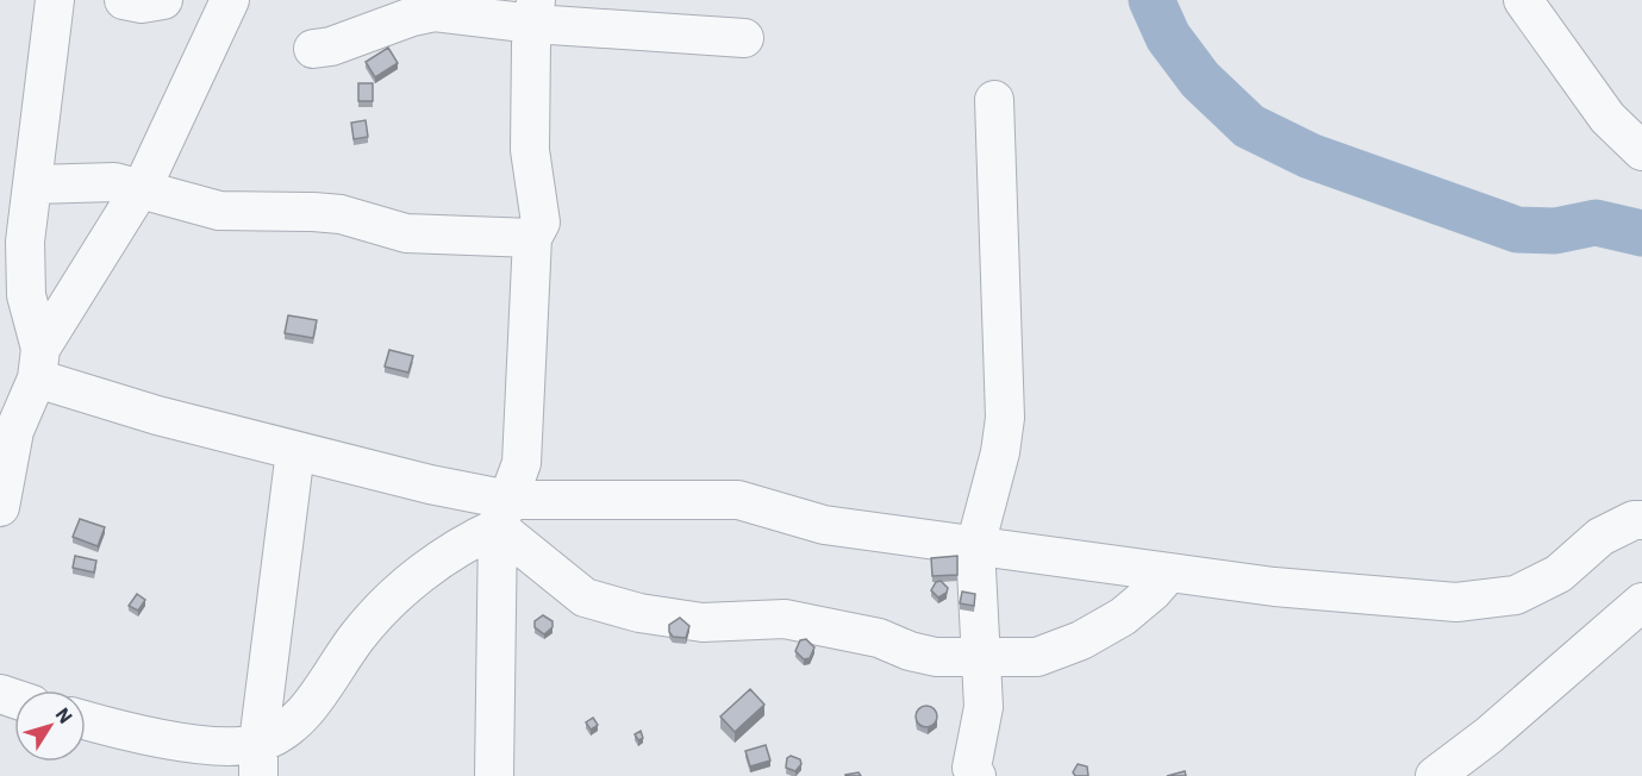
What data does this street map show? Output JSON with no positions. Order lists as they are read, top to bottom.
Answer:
{
  "north": "top right"
}
